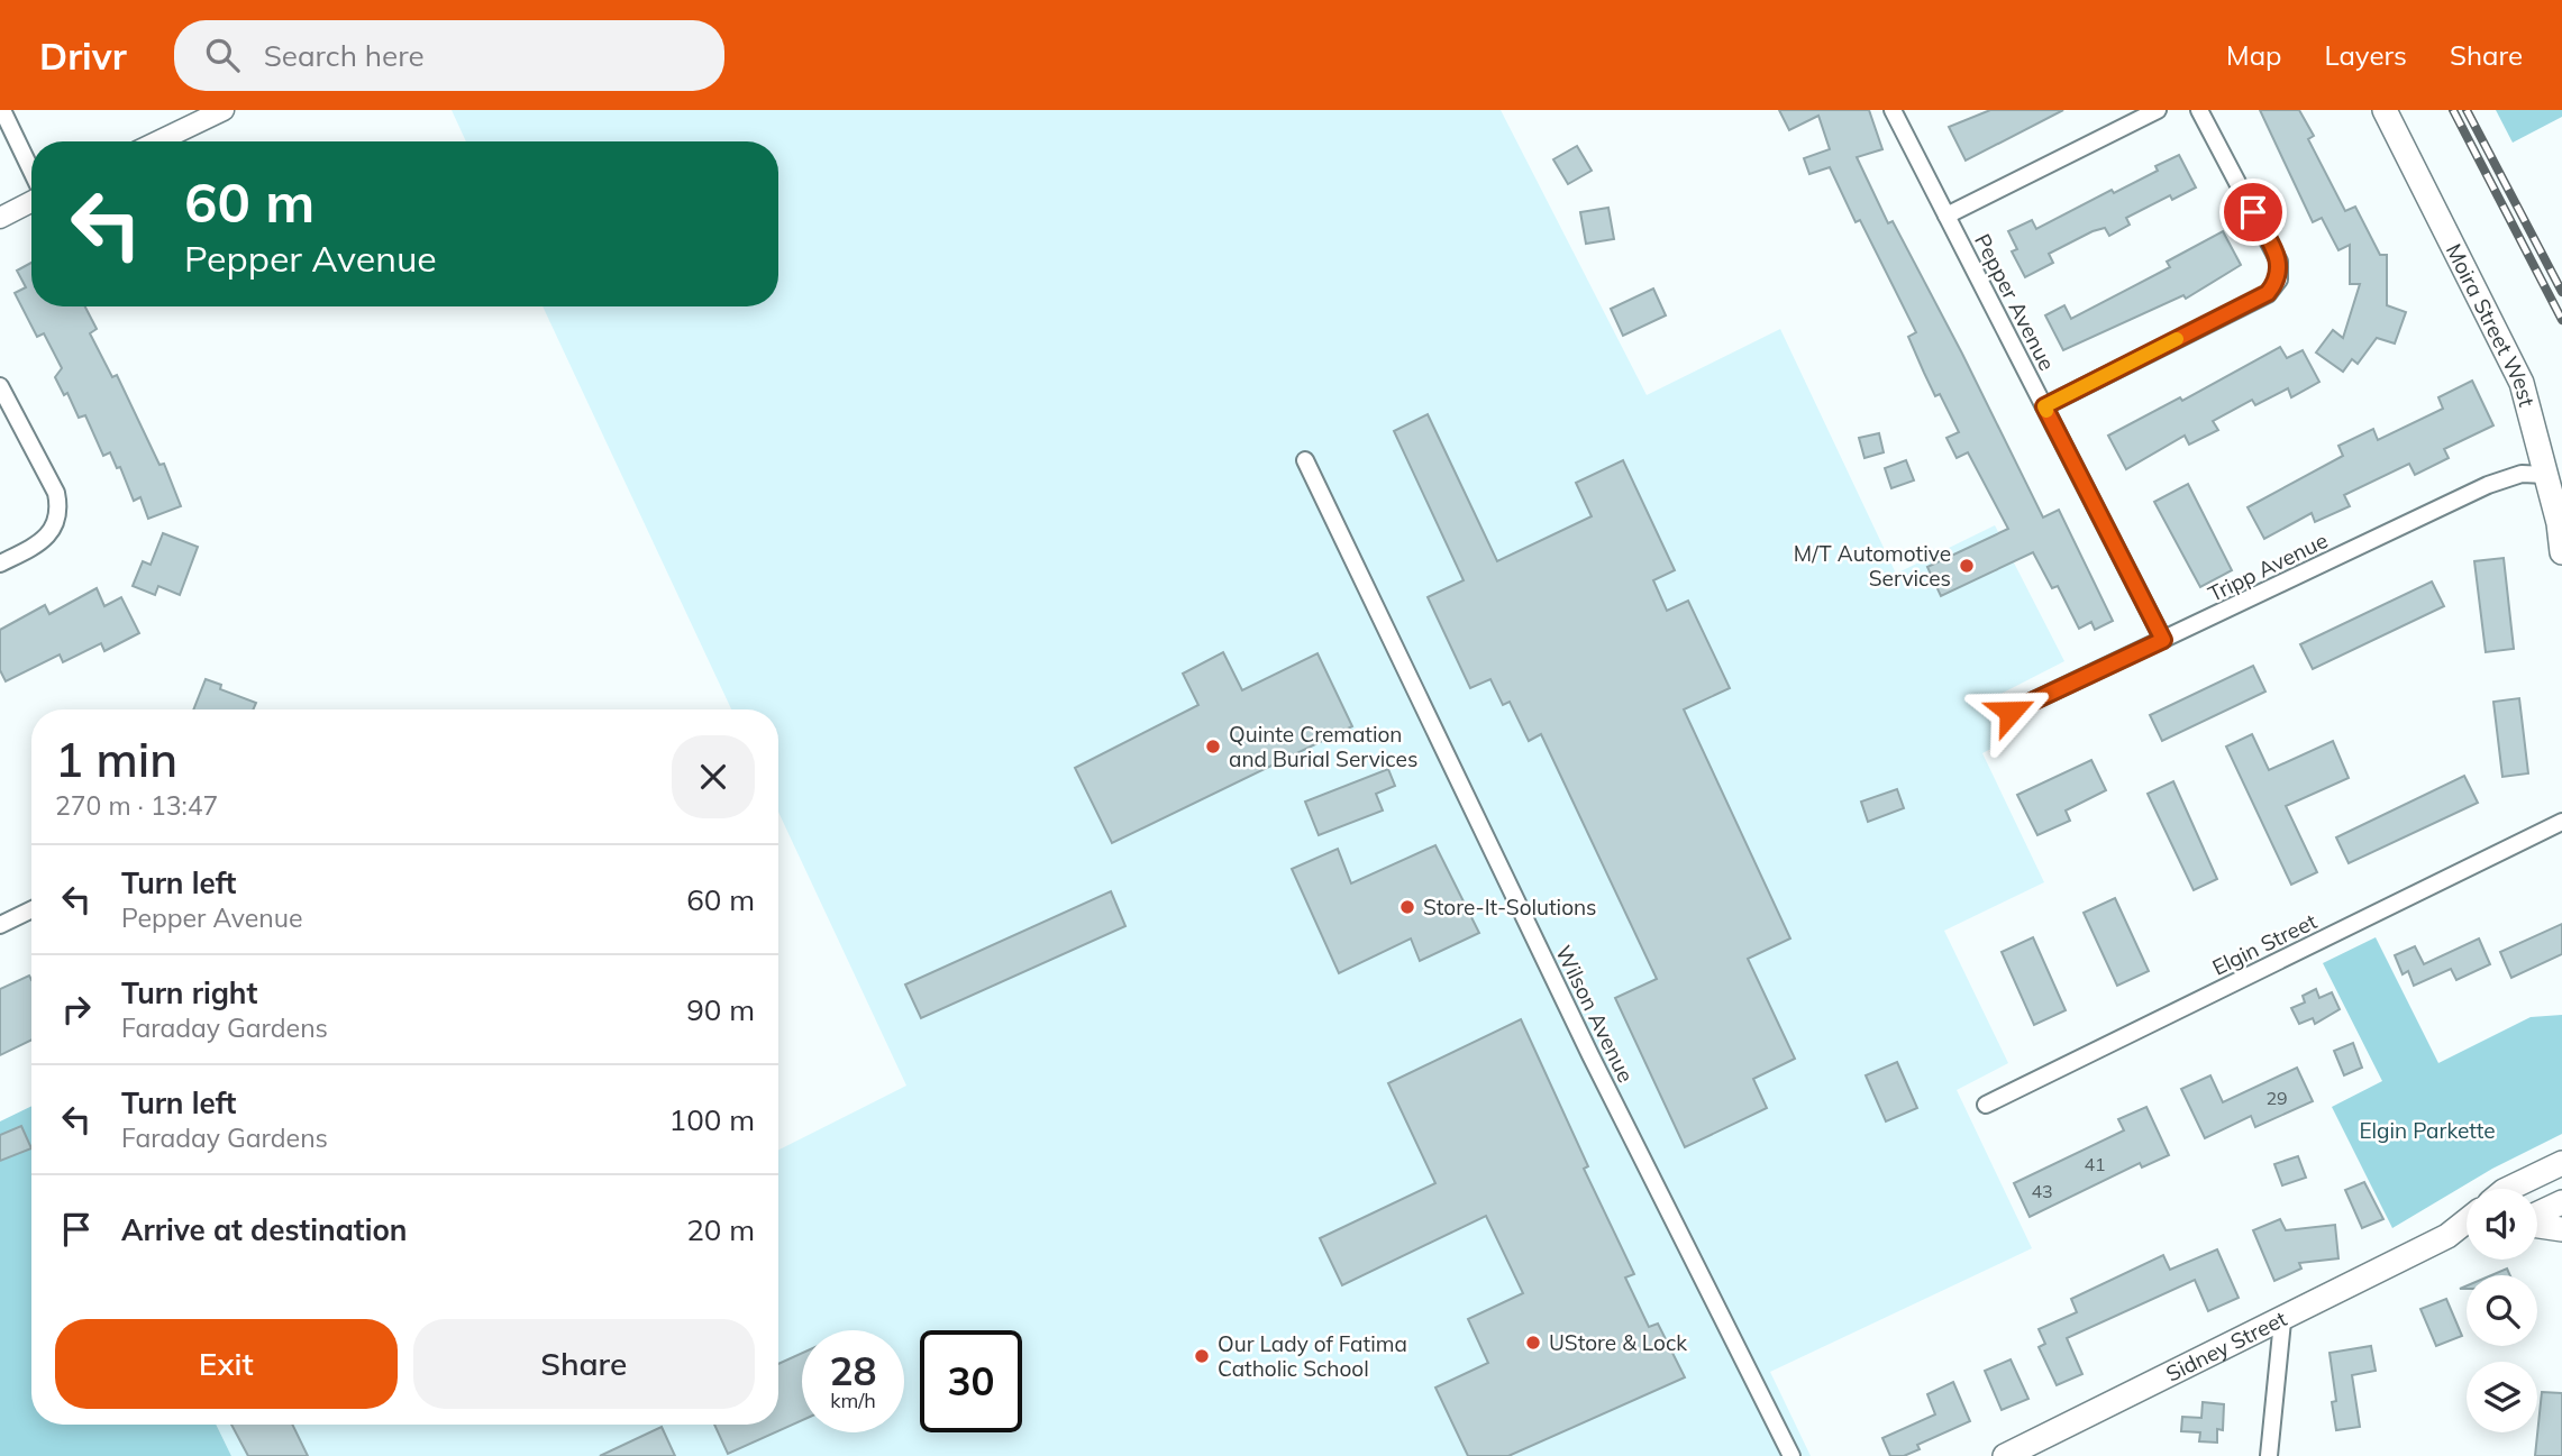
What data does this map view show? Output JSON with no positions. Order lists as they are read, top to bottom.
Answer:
{
  "streets": {
    "main road": ["Moira Street West", "Sidney Street"],
    "street": [
      "Pepper Avenue",
      "Tripp Avenue",
      "Elgin Street",
      "Wilson Avenue"
    ]
  },
  "crossings": [
    ["Pepper Avenue", "Tripp Avenue"],
    ["Moira Street West", "Tripp Avenue"]
  ],
  "parks": ["Elgin Parkette"],
  "places": [
    "M/T Automotive Services",
    "Quinte Cremation and Burial Services",
    "Store-It-Solutions",
    "UStore & Lock",
    "Our Lady of Fatima Catholic School"
  ],
  "house_numbers": ["29", "41", "43"],
  "page": {
    "header": "Drivr",
    "search": "Search here",
    "nav": ["Map", "Layers", "Share"],
    "turn": ["60 m", "Pepper Avenue"],
    "heading": ["1 min", "270 m · 13:47"],
    "list": [
      {
        "name": "Turn left",
        "note": "Pepper Avenue",
        "value": "60 m"
      },
      {
        "name": "Turn right",
        "note": "Faraday Gardens",
        "value": "90 m"
      },
      {
        "name": "Turn left",
        "note": "Faraday Gardens",
        "value": "100 m"
      },
      {
        "name": "Arrive at destination",
        "value": "20 m"
      }
    ],
    "buttons": ["Exit", "Share"],
    "speed": "28 km/h",
    "limit": "30"
  }
}
